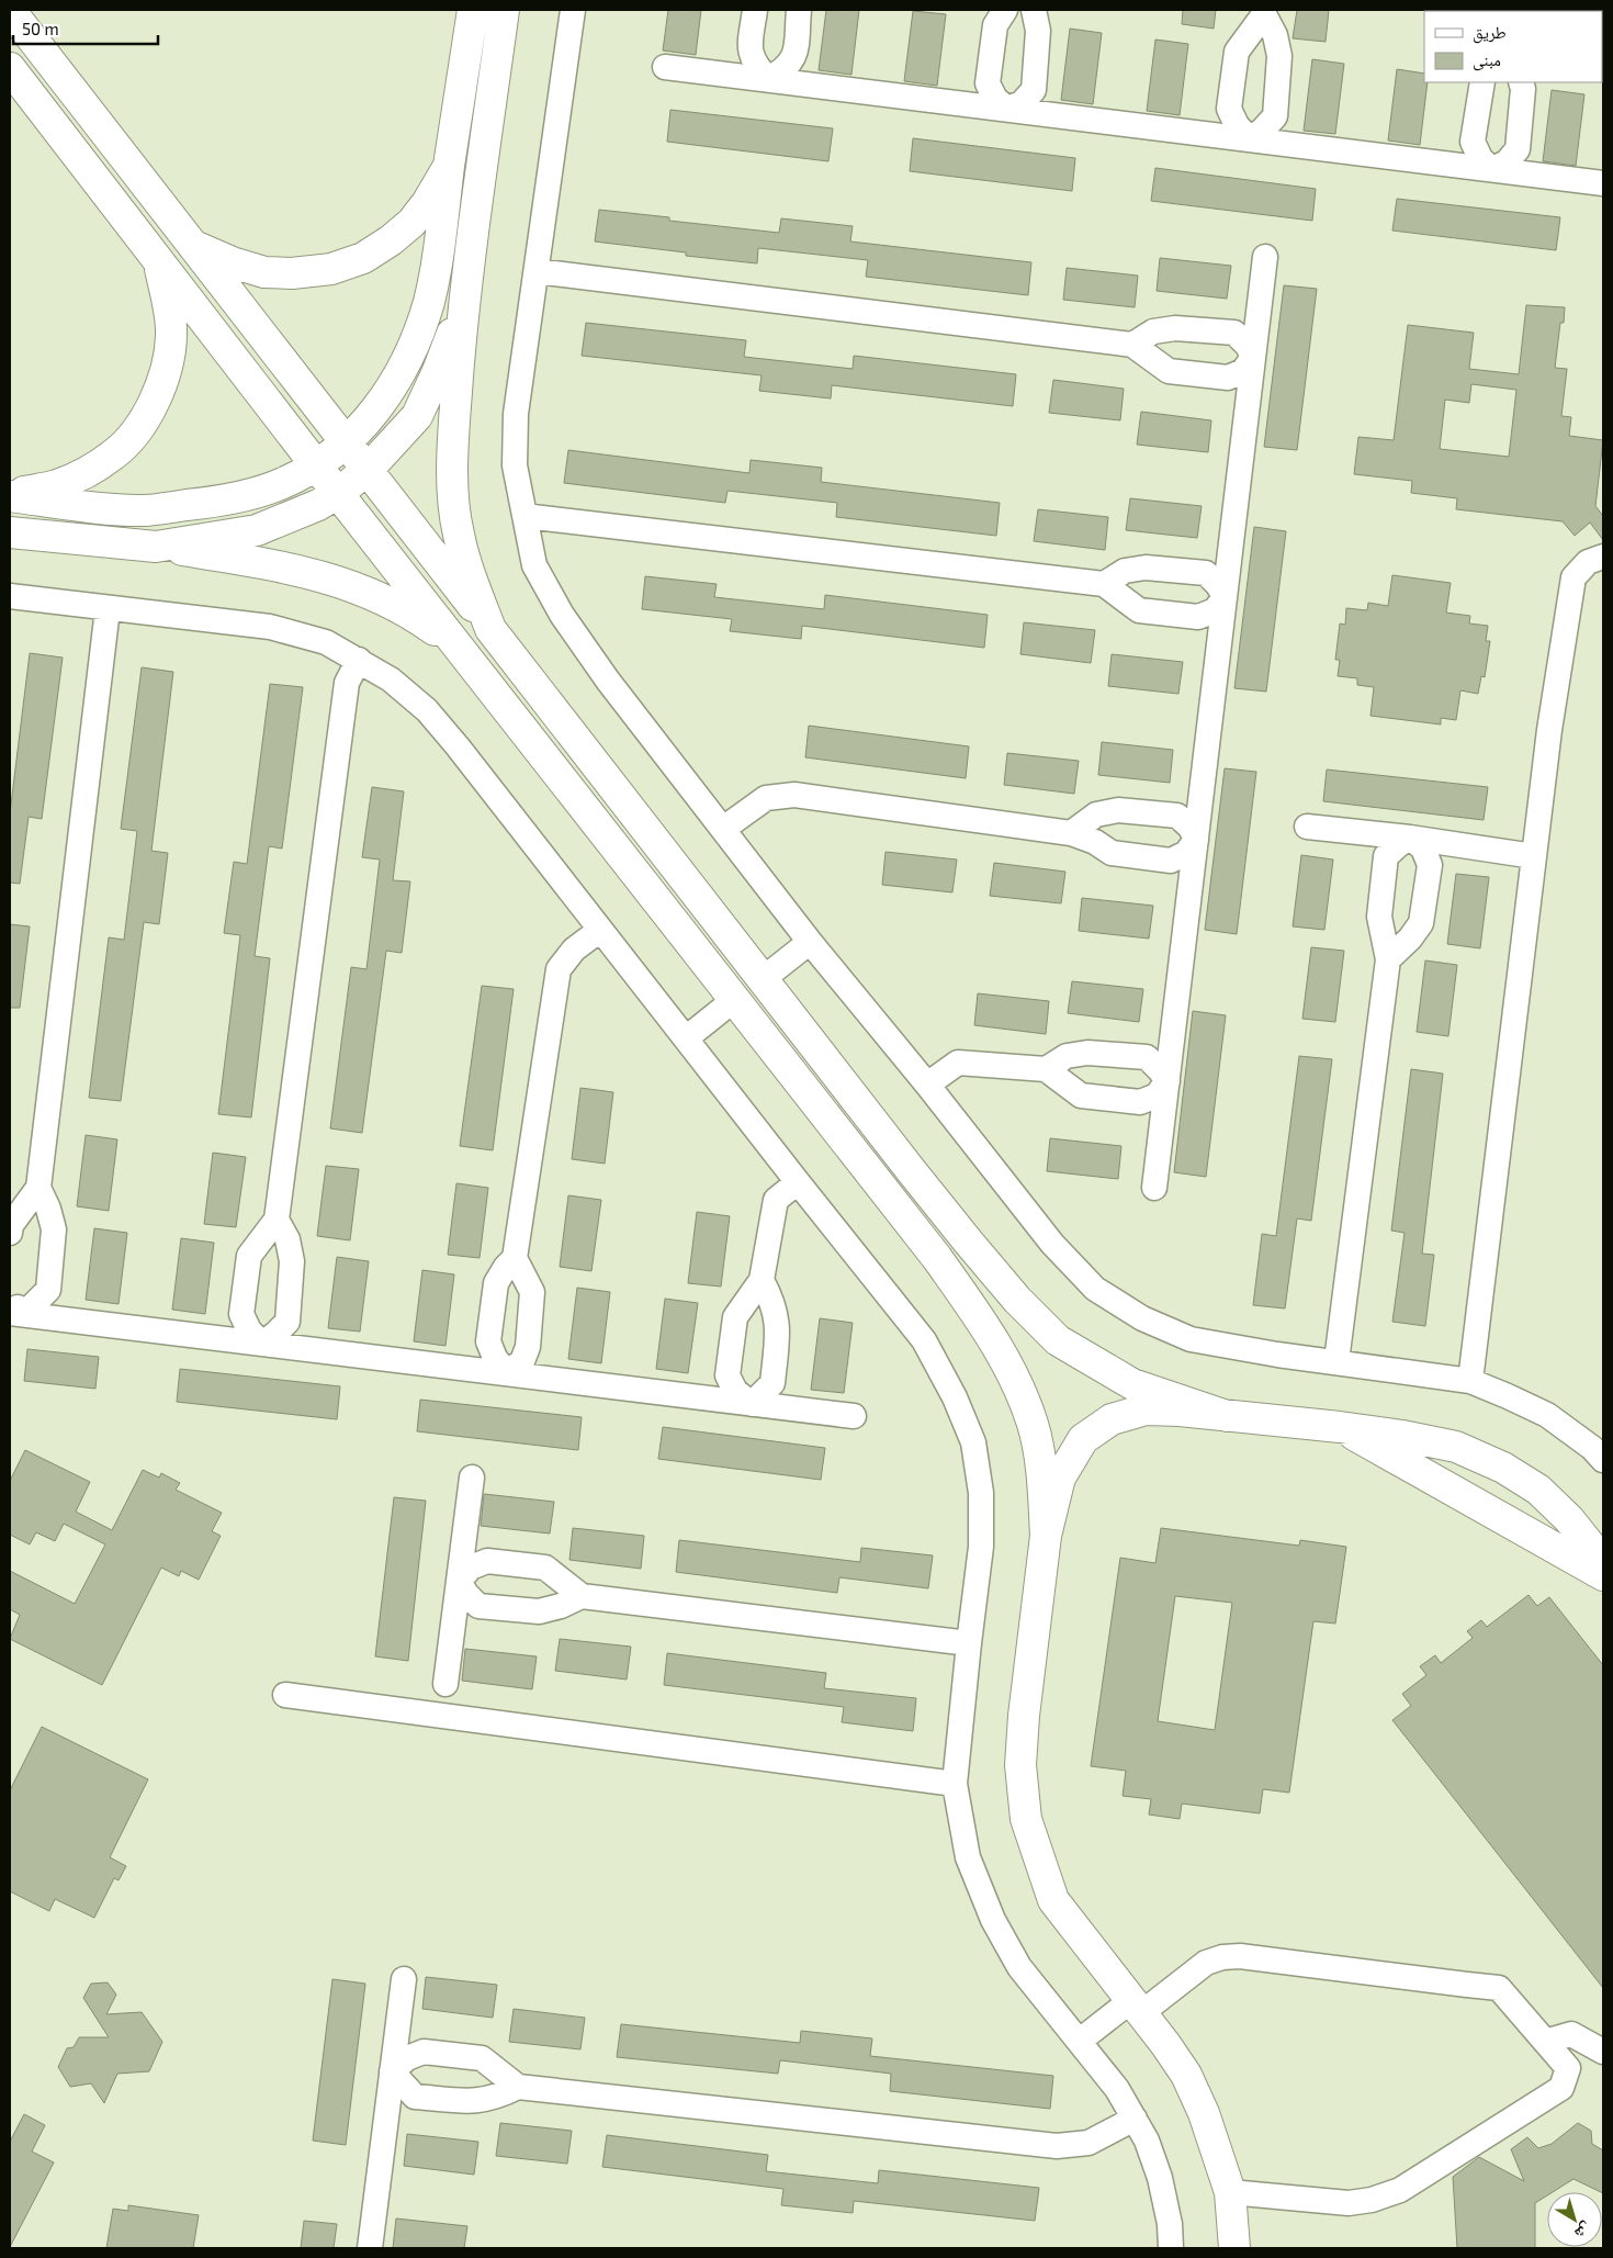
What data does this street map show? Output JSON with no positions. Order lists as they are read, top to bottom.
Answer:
{
  "legend": ["طريق", "مبنى"],
  "scale_bar": "50 m",
  "north": "bottom right"
}
